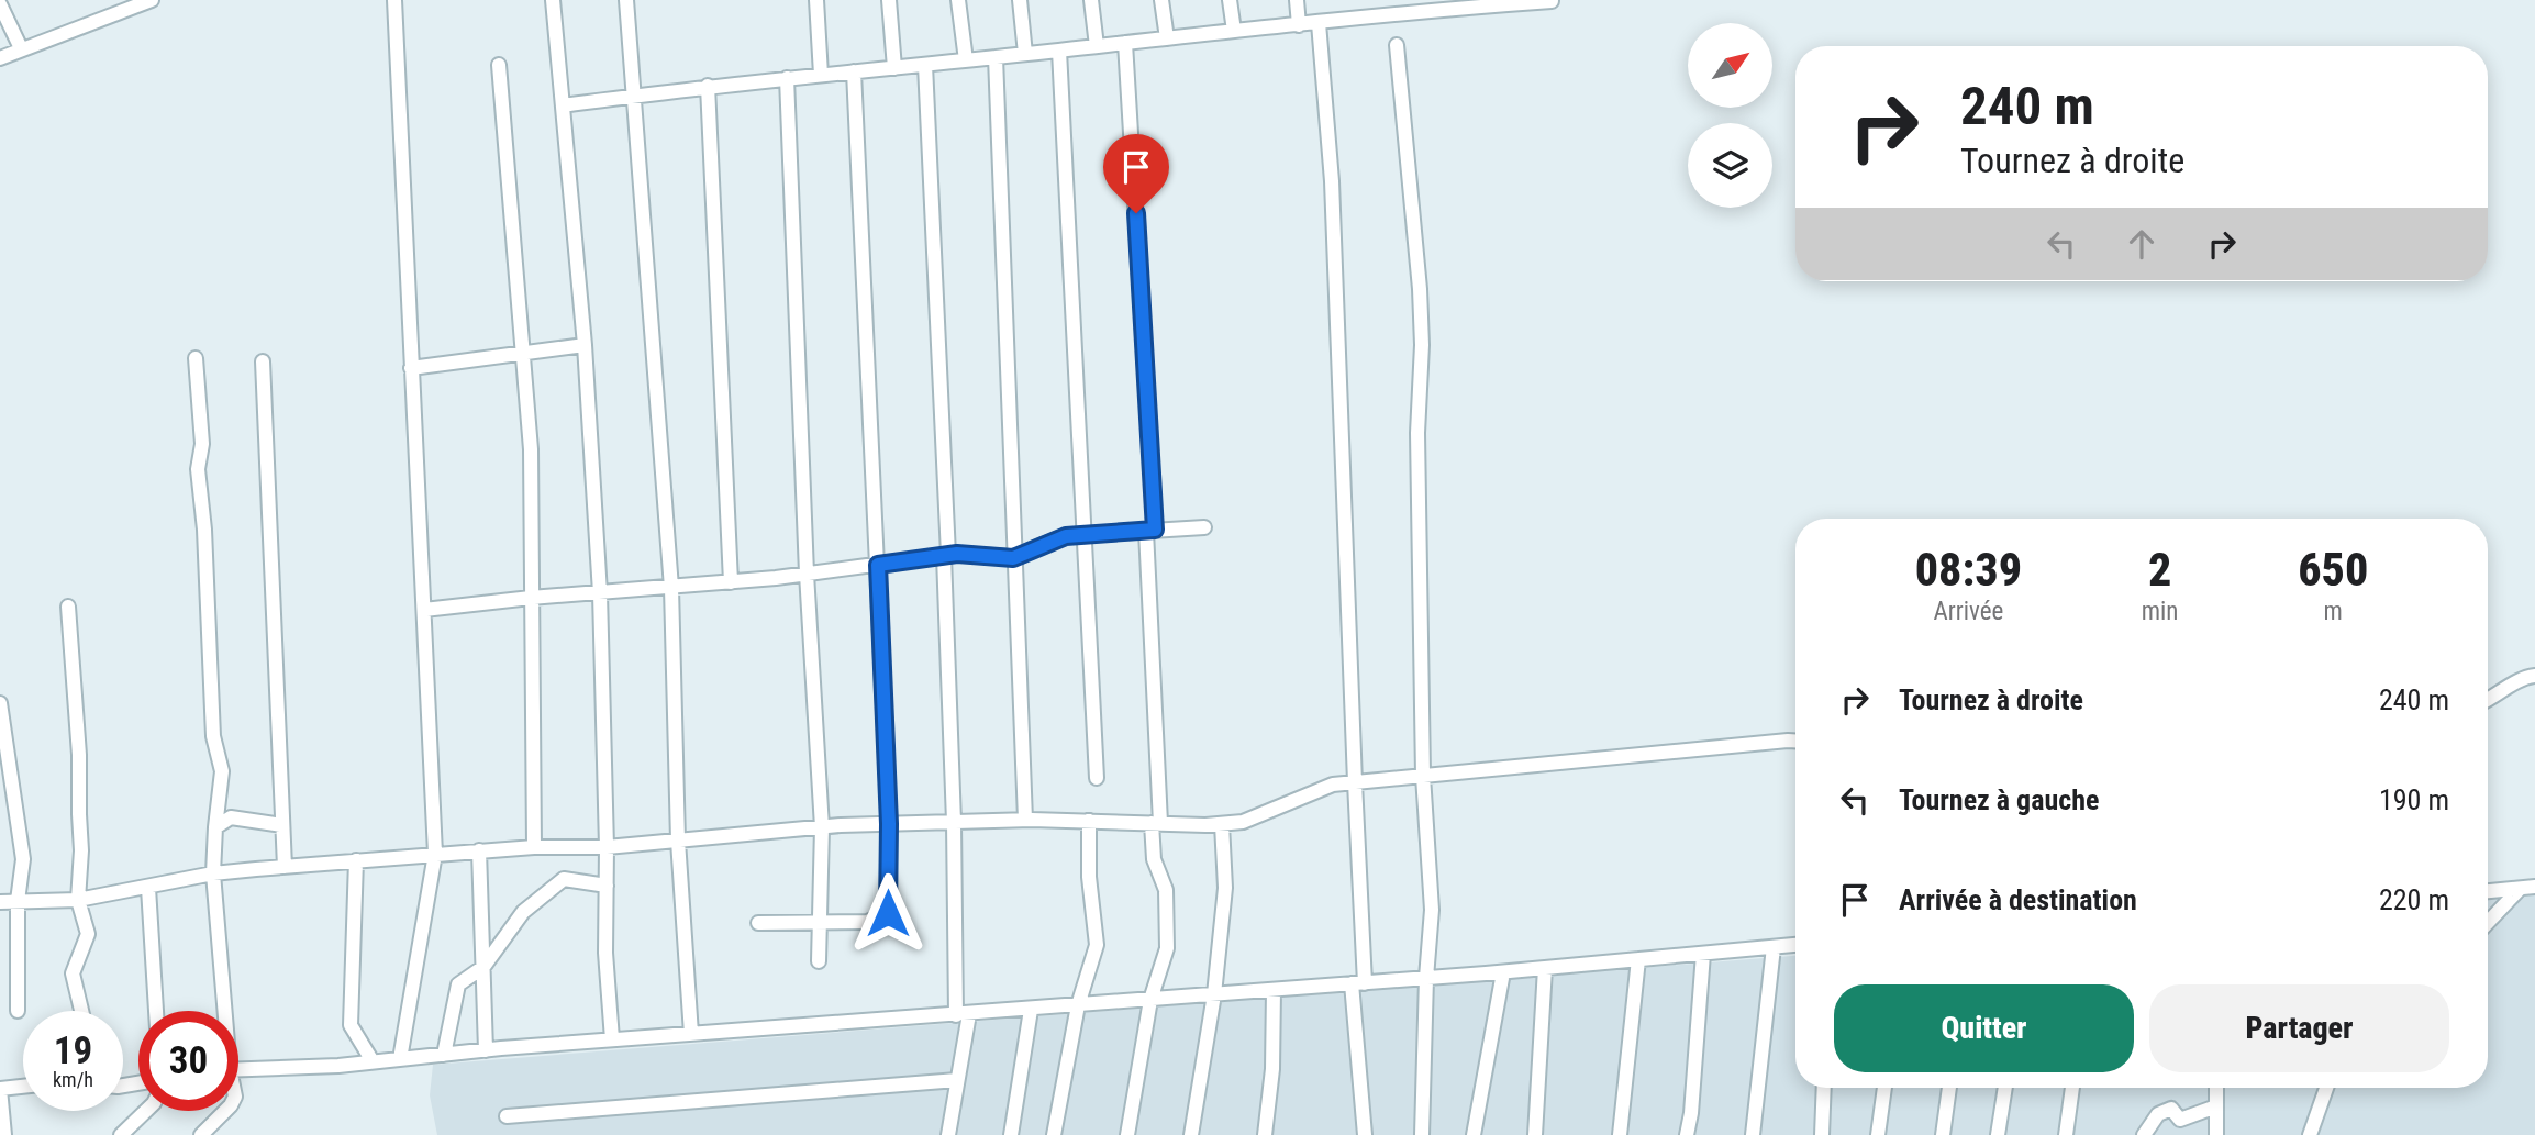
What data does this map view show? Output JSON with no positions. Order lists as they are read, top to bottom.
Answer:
{
  "north": "top right",
  "page": {
    "turn": ["240 m", "Tournez à droite"],
    "eta": [
      "08:39",
      "Arrivée",
      "2",
      "min",
      "650",
      "m"
    ],
    "list": [
      {
        "name": "Tournez à droite",
        "value": "240 m"
      },
      {
        "name": "Tournez à gauche",
        "value": "190 m"
      },
      {
        "name": "Arrivée à destination",
        "value": "220 m"
      }
    ],
    "buttons": ["Quitter", "Partager"],
    "speed": "19 km/h",
    "limit": "30"
  }
}
